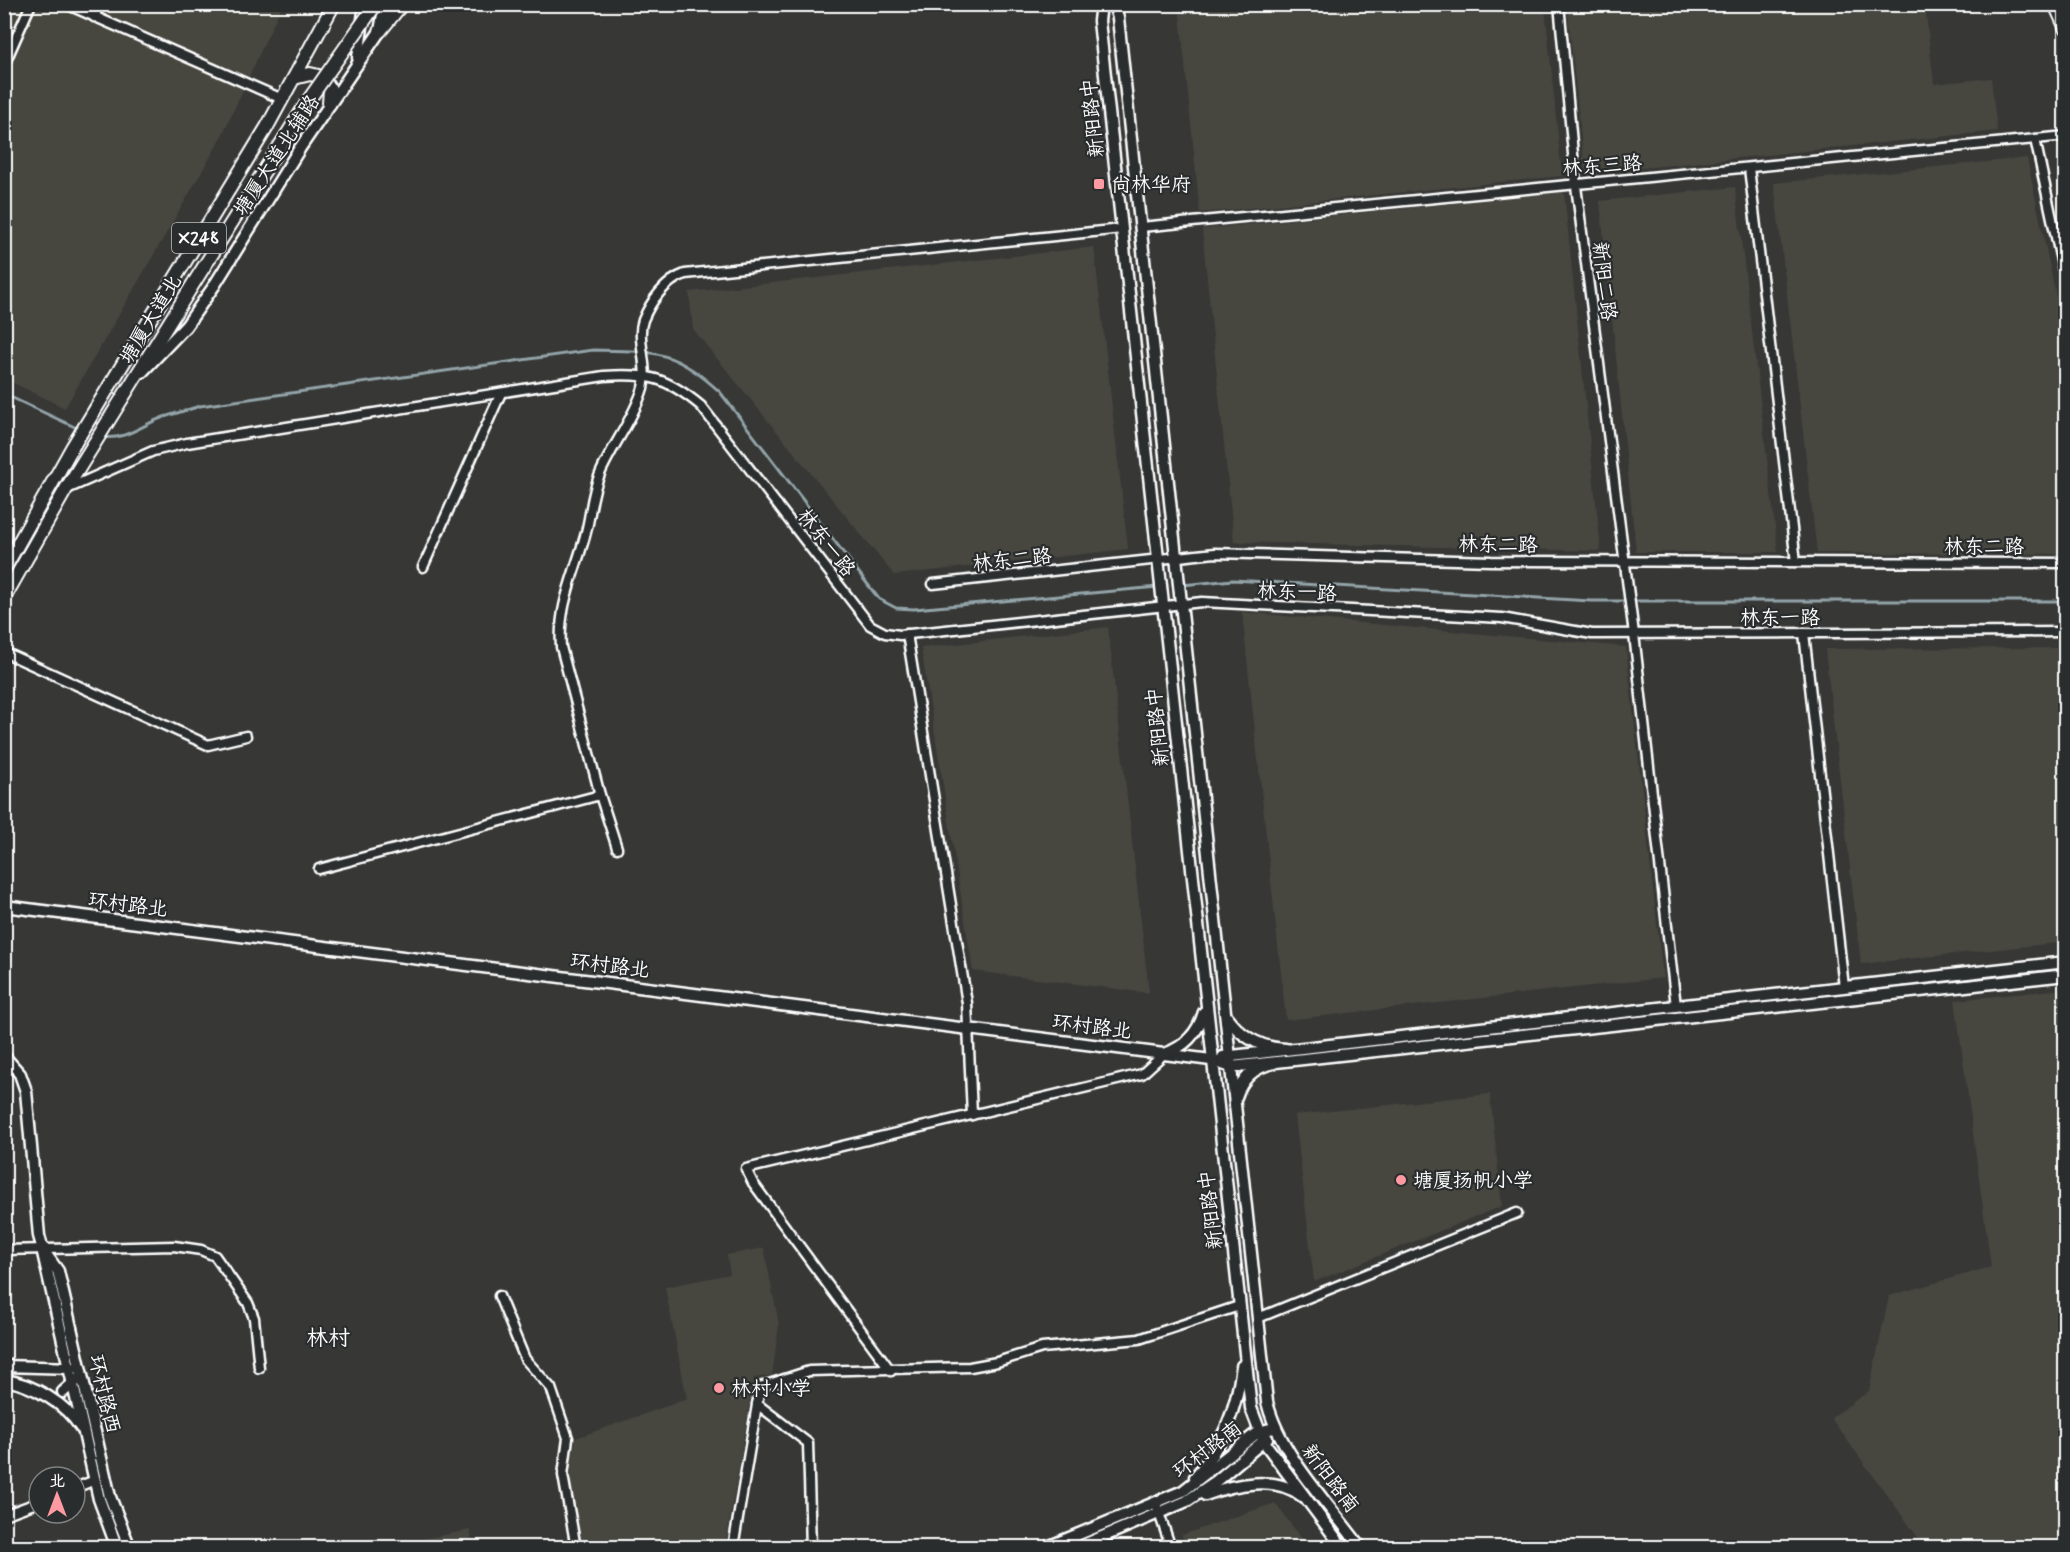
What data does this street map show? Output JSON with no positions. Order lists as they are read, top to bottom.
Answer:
{
  "streets": {
    "main road": [
      "新阳路中",
      "塘厦大道北辅路",
      "X248",
      "塘厦大道北",
      "环村路北",
      "环村路西",
      "环村路南",
      "新阳路南"
    ],
    "street": [
      "林东三路",
      "新阳二路",
      "林东一路",
      "林东二路"
    ]
  },
  "crossings": [
    ["新阳路中", "林东三路"],
    ["新阳路中", "林东一路"],
    ["新阳路中", "林东二路"],
    ["新阳路中", "环村路北"],
    ["新阳路中", "环村路南"],
    ["新阳路中", "新阳路南"],
    ["塘厦大道北辅路", "塘厦大道北"],
    ["林东三路", "新阳二路"],
    ["新阳二路", "林东一路"],
    ["新阳二路", "林东二路"],
    ["环村路南", "新阳路南"]
  ],
  "districts": ["林村"],
  "places": {
    "transit": ["尚林华府"],
    "other": ["塘厦扬帆小学", "林村小学"]
  },
  "north": "top"
}
